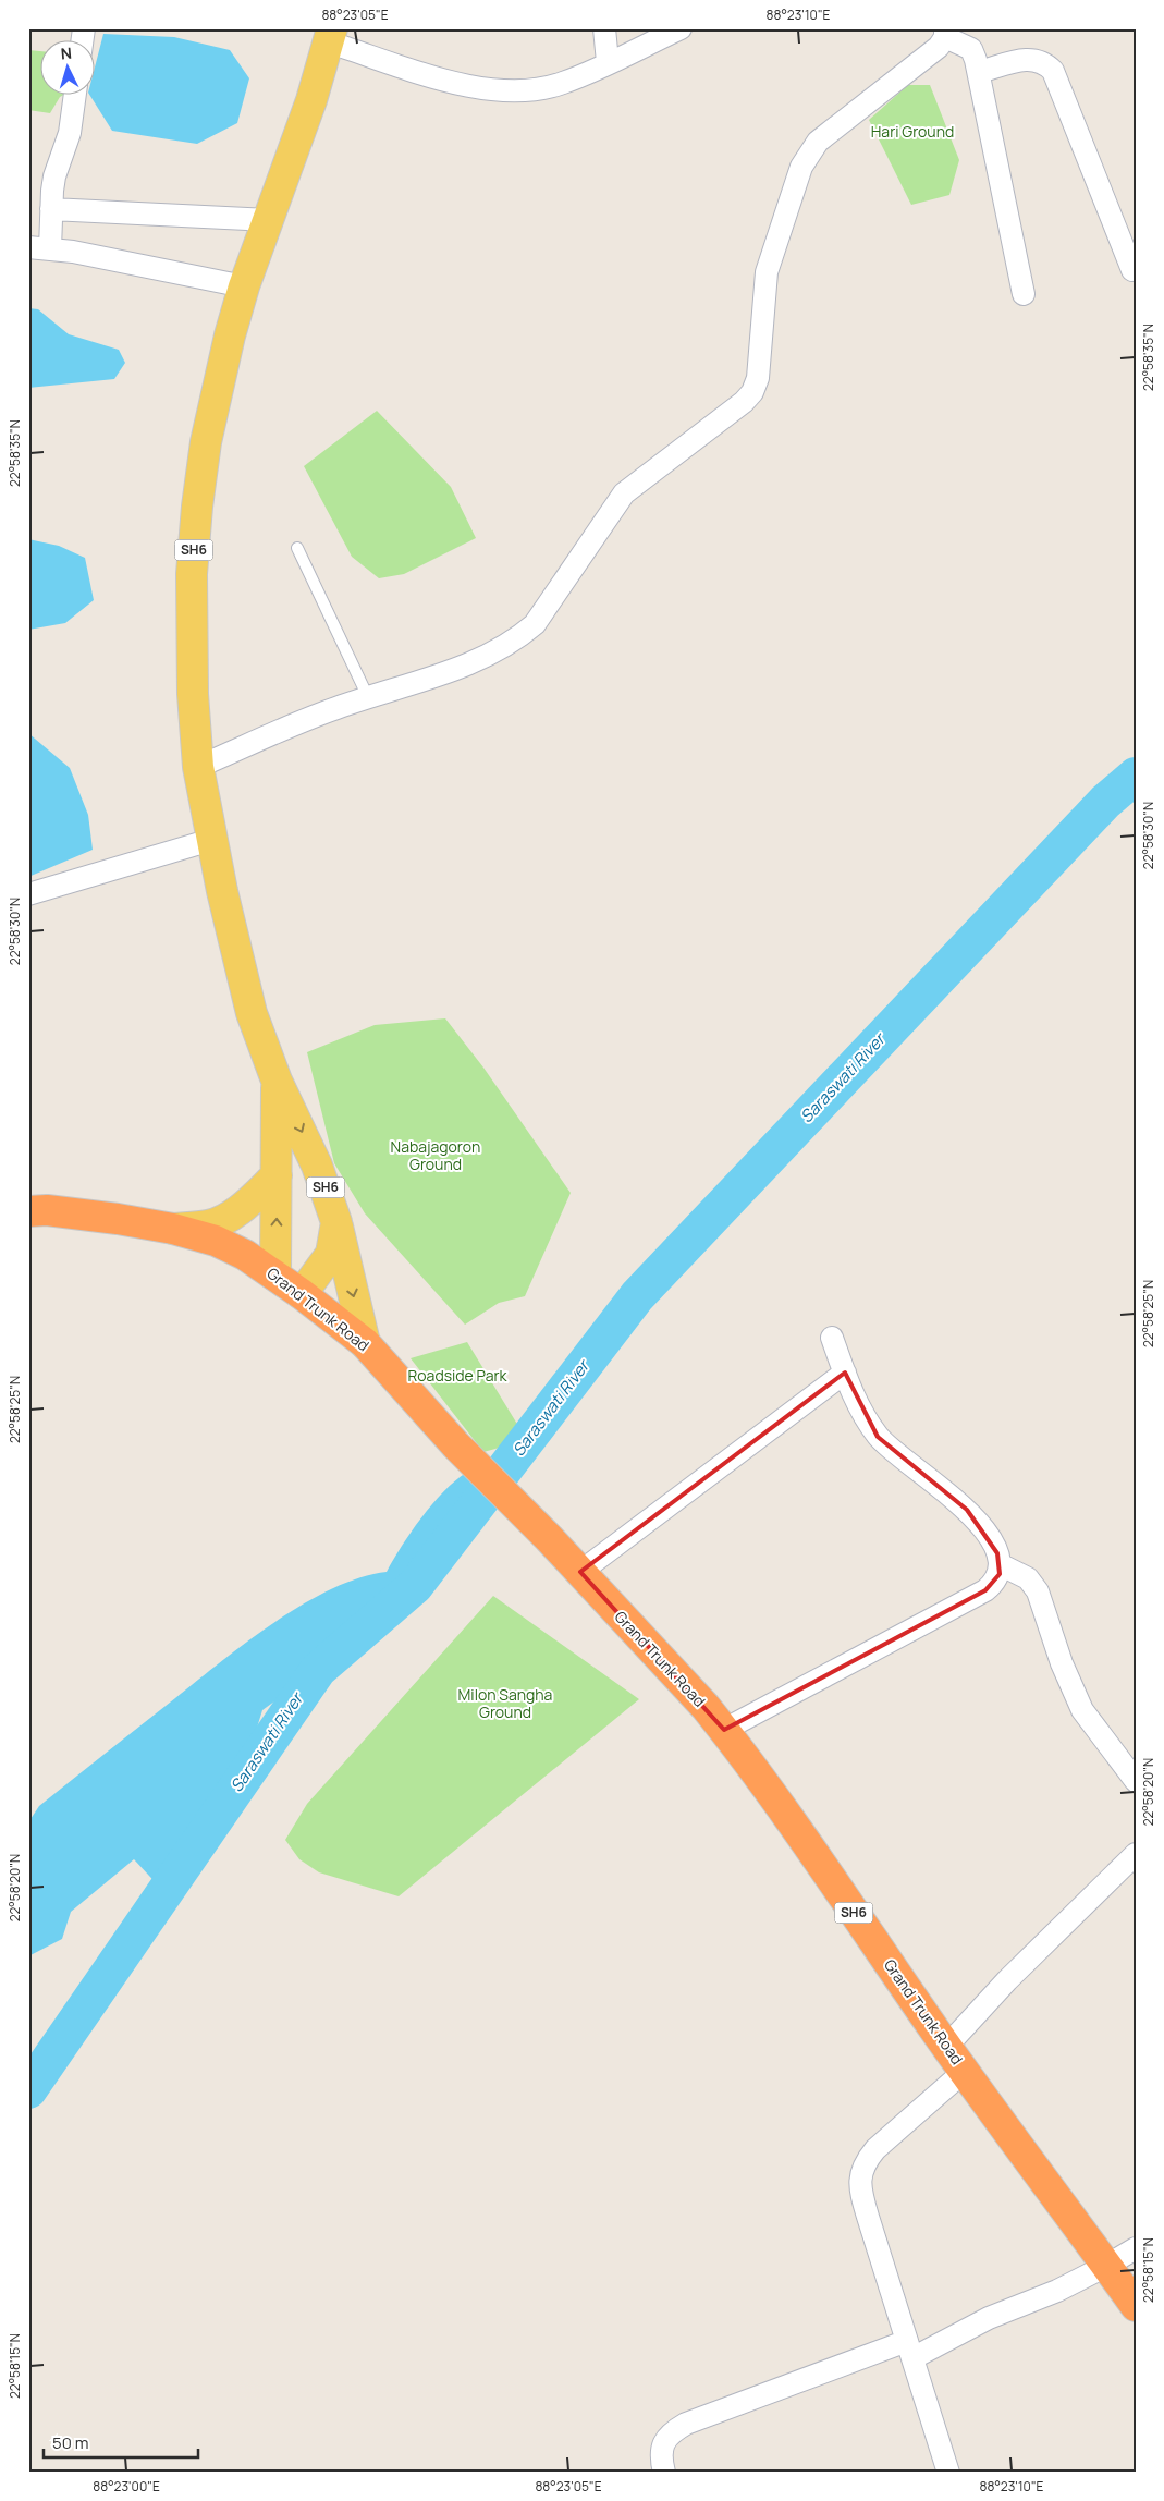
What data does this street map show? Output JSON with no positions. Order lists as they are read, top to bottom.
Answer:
{
  "streets": {
    "highway": ["SH6", "Grand Trunk Road"]
  },
  "crossings": [
    ["SH6", "Grand Trunk Road"]
  ],
  "water": ["Saraswati River"],
  "parks": [
    "Hari Ground",
    "Nabajagoron Ground",
    "Roadside Park",
    "Milon Sangha Ground"
  ],
  "scale_bar": "50 m",
  "north": "top",
  "coordinates": [
    "88°23'05\"E",
    "88°23'10\"E",
    "22°58'35\"N",
    "22°58'30\"N",
    "22°58'25\"N",
    "22°58'20\"N",
    "22°58'15\"N",
    "88°23'00\"E"
  ]
}
